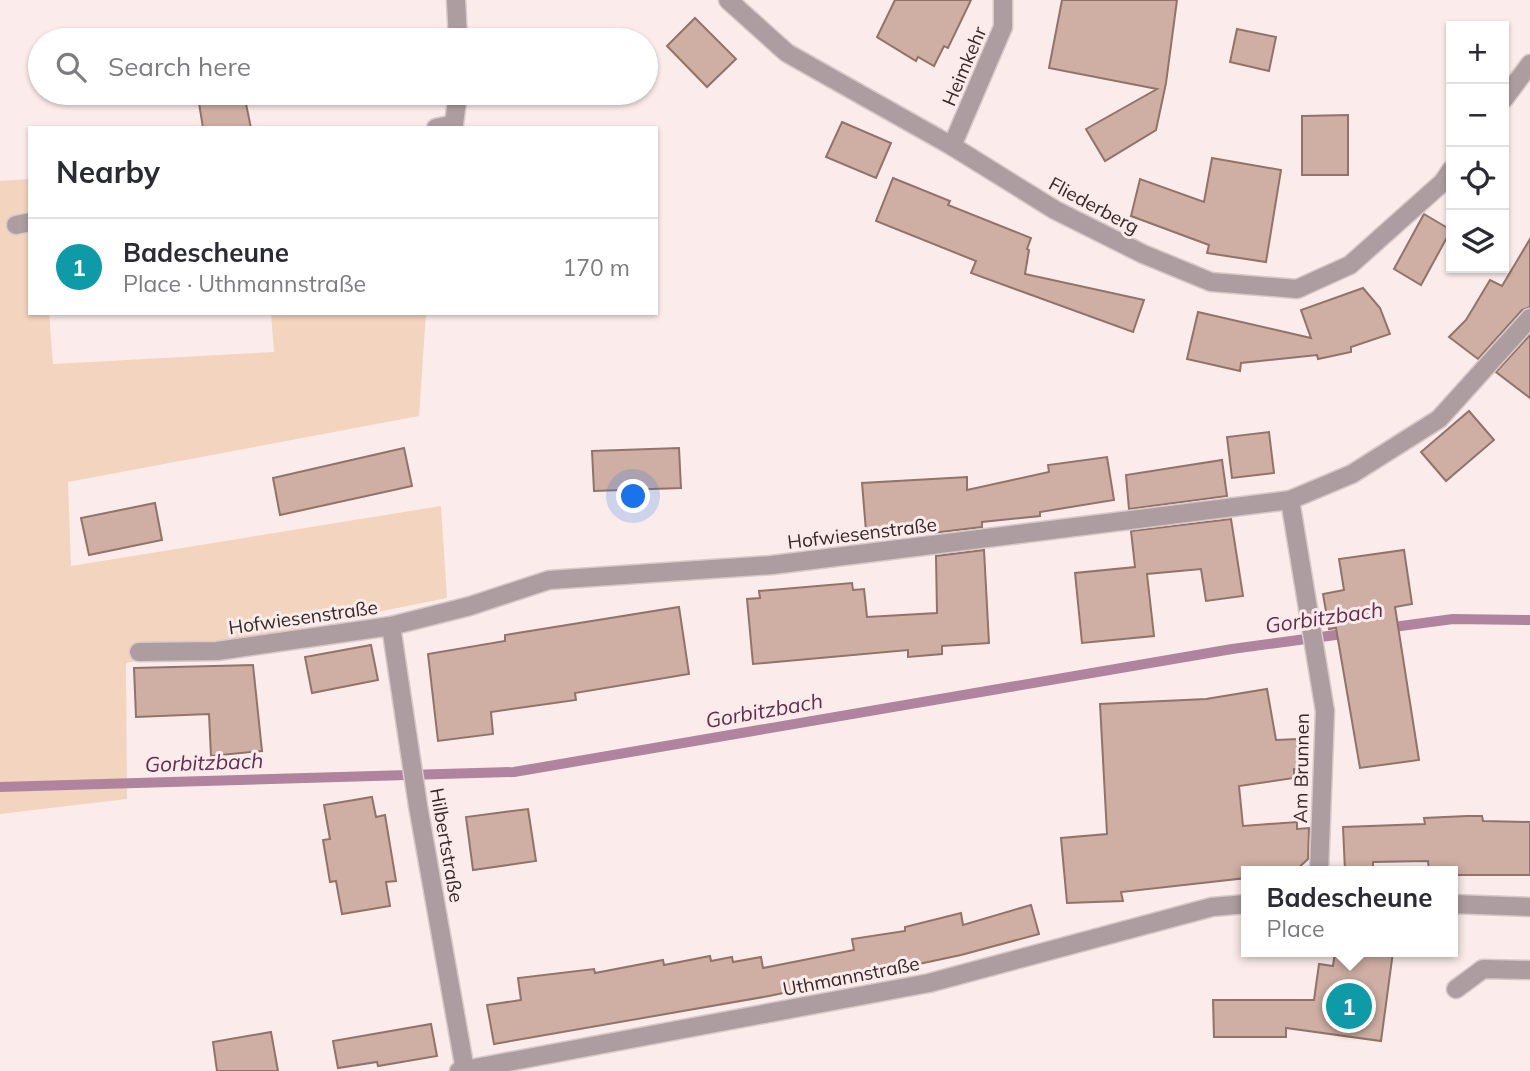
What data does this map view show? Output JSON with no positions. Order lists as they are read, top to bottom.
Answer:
{
  "streets": {
    "street": [
      "Heimkehr",
      "Fliederberg",
      "Hofwiesenstraße",
      "Am Brunnen",
      "Hilbertstraße",
      "Uthmannstraße"
    ]
  },
  "crossings": [
    ["Heimkehr", "Fliederberg"],
    ["Hofwiesenstraße", "Am Brunnen"],
    ["Hofwiesenstraße", "Hilbertstraße"],
    ["Hilbertstraße", "Uthmannstraße"]
  ],
  "water": ["Gorbitzbach"],
  "page": {
    "map_buttons": ["+", "−"],
    "search": "Search here",
    "heading": "Nearby",
    "list": [
      {
        "mark": "1",
        "name": "Badescheune",
        "note": "Place · Uthmannstraße",
        "value": "170 m"
      }
    ],
    "popup": ["Badescheune", "Place"],
    "pins": "1"
  }
}
